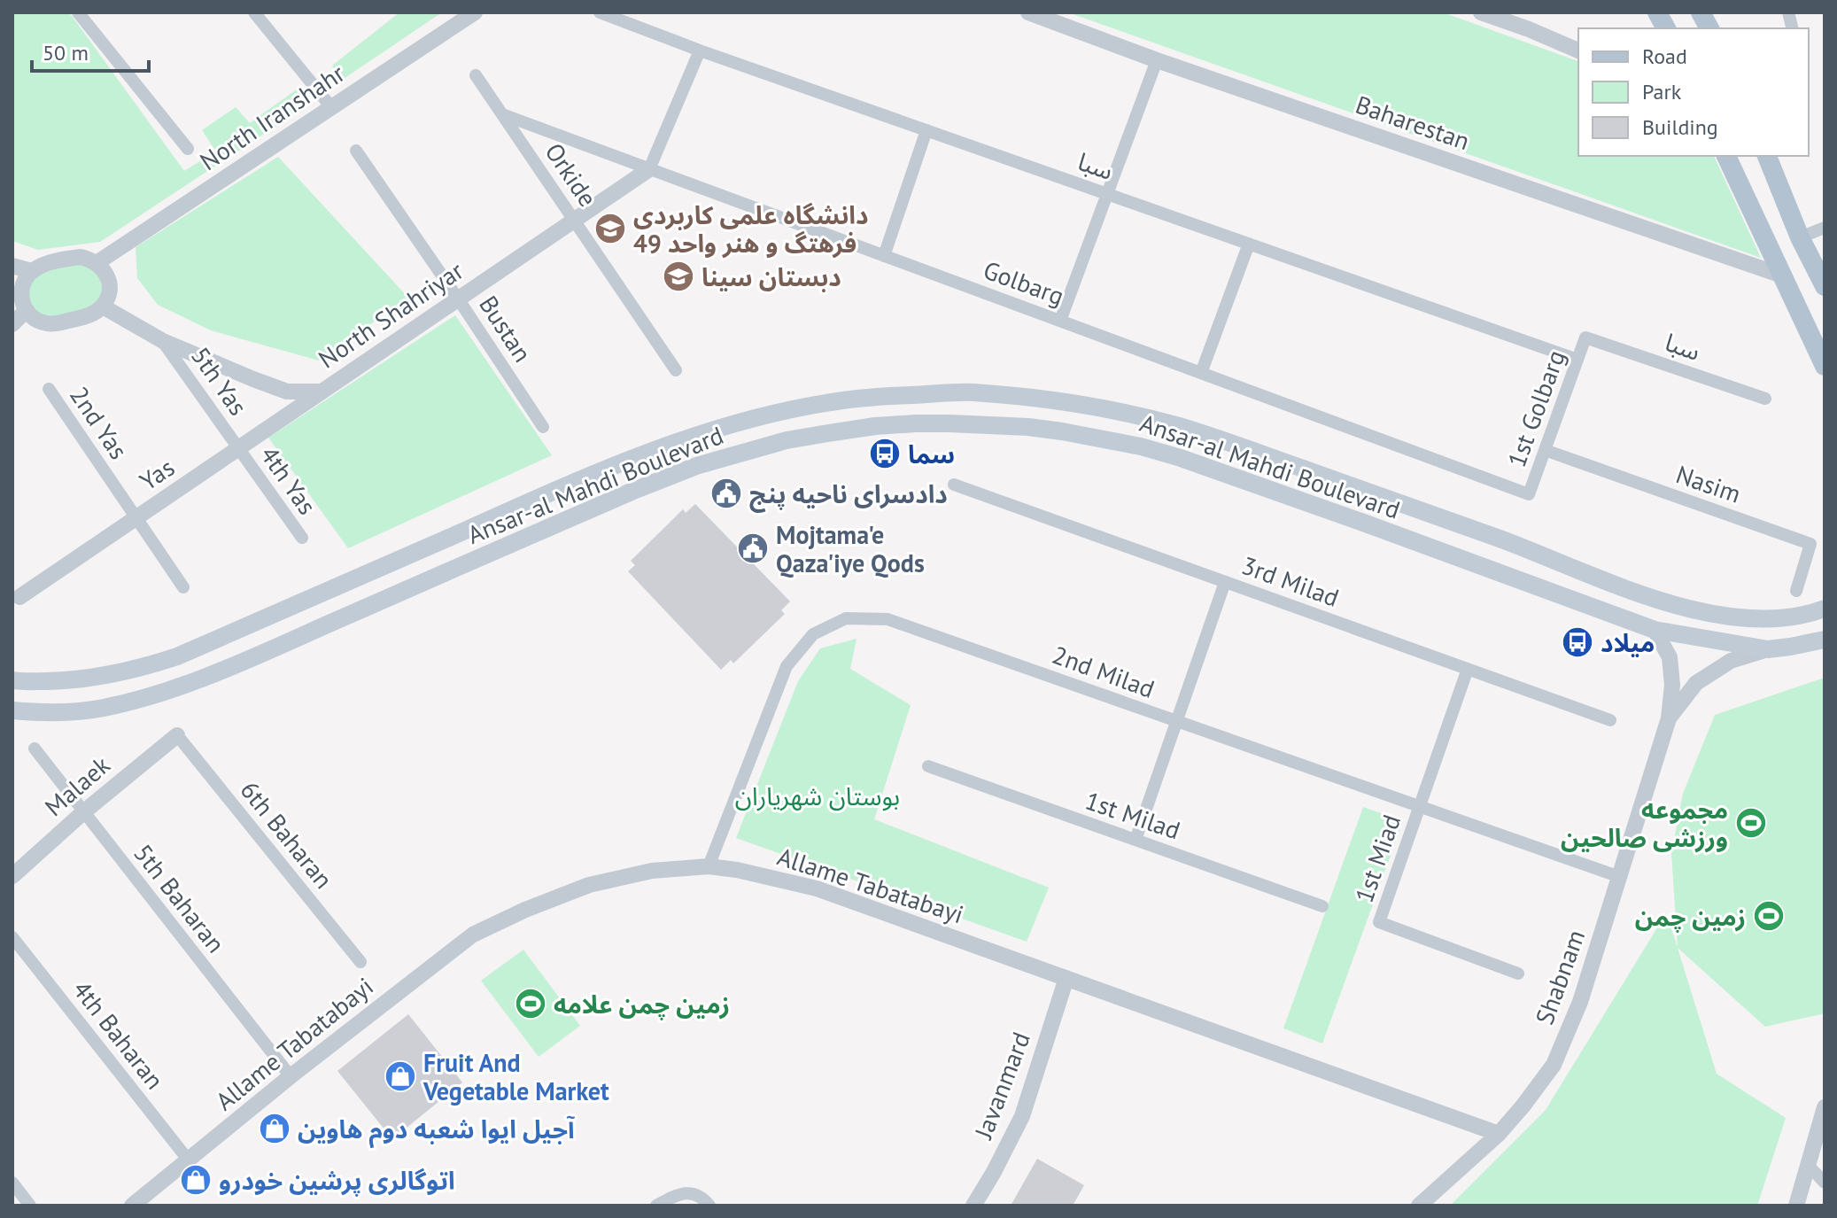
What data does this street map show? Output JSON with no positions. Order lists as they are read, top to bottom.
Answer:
{
  "streets": {
    "main road": ["Ansar-al Mahdi Boulevard"],
    "street": [
      "North Iranshahr",
      "Baharestan",
      "سبا",
      "Orkide",
      "Golbarg",
      "North Shahriyar",
      "Bustan",
      "5th Yas",
      "1st Golbarg",
      "2nd Yas",
      "Yas",
      "4th Yas",
      "Nasim",
      "3rd Milad",
      "2nd Milad",
      "Malaek",
      "1st Milad",
      "6th Baharan",
      "1st Miad",
      "Allame Tabatabayi",
      "5th Baharan",
      "Shabnam",
      "4th Baharan",
      "Javanmard"
    ]
  },
  "crossings": [
    ["North Iranshahr", "North Shahriyar"],
    ["سبا", "1st Golbarg"],
    ["Orkide", "Golbarg"],
    ["Orkide", "North Shahriyar"],
    ["Golbarg", "North Shahriyar"],
    ["Golbarg", "1st Golbarg"],
    ["North Shahriyar", "Bustan"],
    ["North Shahriyar", "5th Yas"],
    ["North Shahriyar", "Yas"],
    ["5th Yas", "Yas"],
    ["5th Yas", "4th Yas"],
    ["1st Golbarg", "Nasim"],
    ["2nd Yas", "Yas"],
    ["Yas", "4th Yas"],
    ["3rd Milad", "1st Miad"],
    ["2nd Milad", "1st Miad"],
    ["2nd Milad", "Allame Tabatabayi"],
    ["2nd Milad", "Shabnam"],
    ["Malaek", "6th Baharan"],
    ["Malaek", "5th Baharan"],
    ["Allame Tabatabayi", "5th Baharan"],
    ["Allame Tabatabayi", "Shabnam"],
    ["Allame Tabatabayi", "4th Baharan"],
    ["Allame Tabatabayi", "Javanmard"]
  ],
  "parks": ["بوستان شهریاران"],
  "places": {
    "school or university": ["دانشگاه علمی کاربردی فرهتگ و هنر واحد 49", "دبستان سینا"],
    "bus stop": ["سما", "میلاد"],
    "public building": ["دادسرای ناحیه پنج", "Mojtama'e Qaza'iye Qods"],
    "sports": ["مجموعه ورزشی صالحین", "زمین چمن", "زمین چمن علامه"],
    "shop": ["Fruit And Vegetable Market", "آجیل ایوا شعبه دوم هاوین", "اتوگالری پرشین خودرو"]
  },
  "legend": ["Road", "Park", "Building"],
  "scale_bar": "50 m"
}
